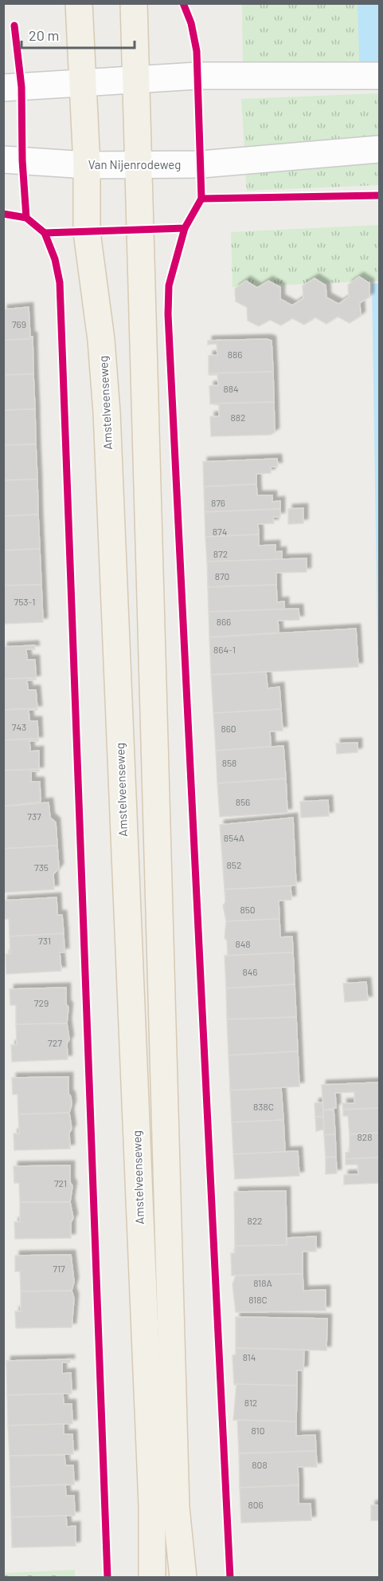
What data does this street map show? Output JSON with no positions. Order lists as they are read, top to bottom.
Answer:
{
  "streets": {
    "main road": ["Amstelveenseweg"],
    "street": ["Van Nijenrodeweg"]
  },
  "crossings": [
    ["Van Nijenrodeweg", "Amstelveenseweg"]
  ],
  "house_numbers": [
    "769",
    "886",
    "884",
    "882",
    "876",
    "874",
    "872",
    "870",
    "753-1",
    "866",
    "864-1",
    "743",
    "860",
    "858",
    "856",
    "737",
    "854A",
    "852",
    "735",
    "850",
    "731",
    "848",
    "846",
    "729",
    "727",
    "838C",
    "828",
    "721",
    "822",
    "717",
    "818A",
    "818C",
    "814",
    "812",
    "810",
    "808",
    "806"
  ],
  "scale_bar": "20 m"
}
